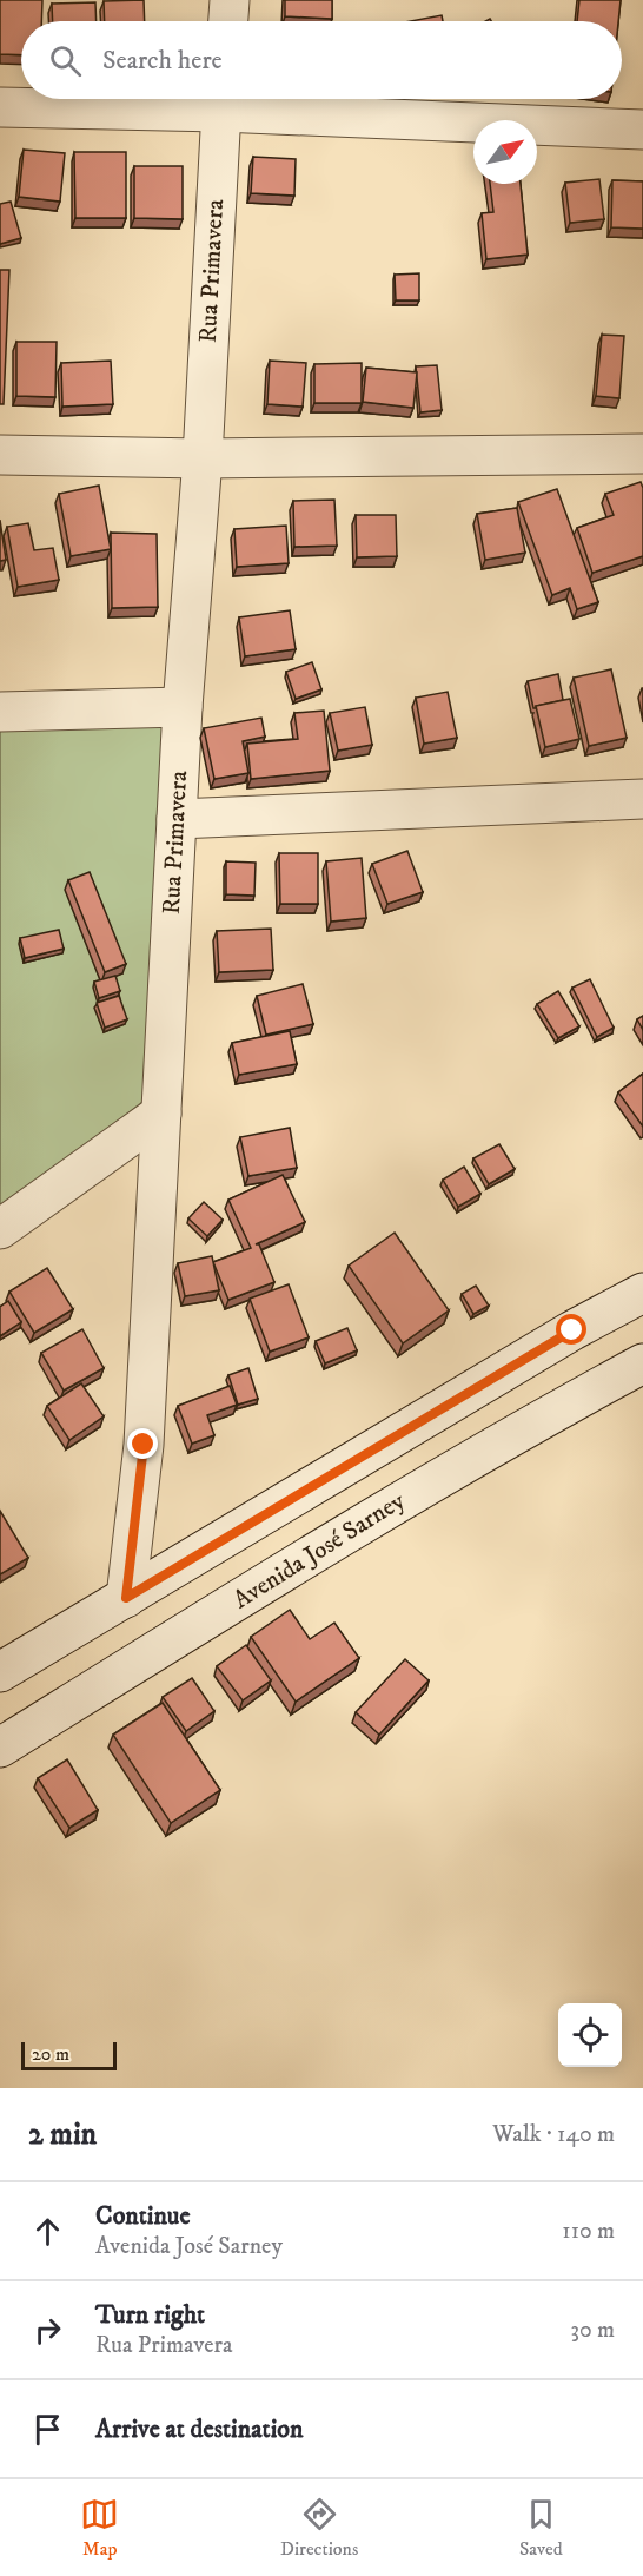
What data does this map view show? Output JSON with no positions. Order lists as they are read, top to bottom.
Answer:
{
  "streets": {
    "street": ["Rua Primavera", "Avenida José Sarney"]
  },
  "scale_bar": "20 m",
  "north": "top right",
  "page": {
    "search": "Search here",
    "scale": "20 m",
    "heading": ["2 min", "Walk · 140 m"],
    "list": [
      ["Continue", "Avenida José Sarney", "110 m"],
      ["Turn right", "Rua Primavera", "30 m"],
      "Arrive at destination"
    ],
    "nav": ["Map", "Directions", "Saved"]
  }
}
